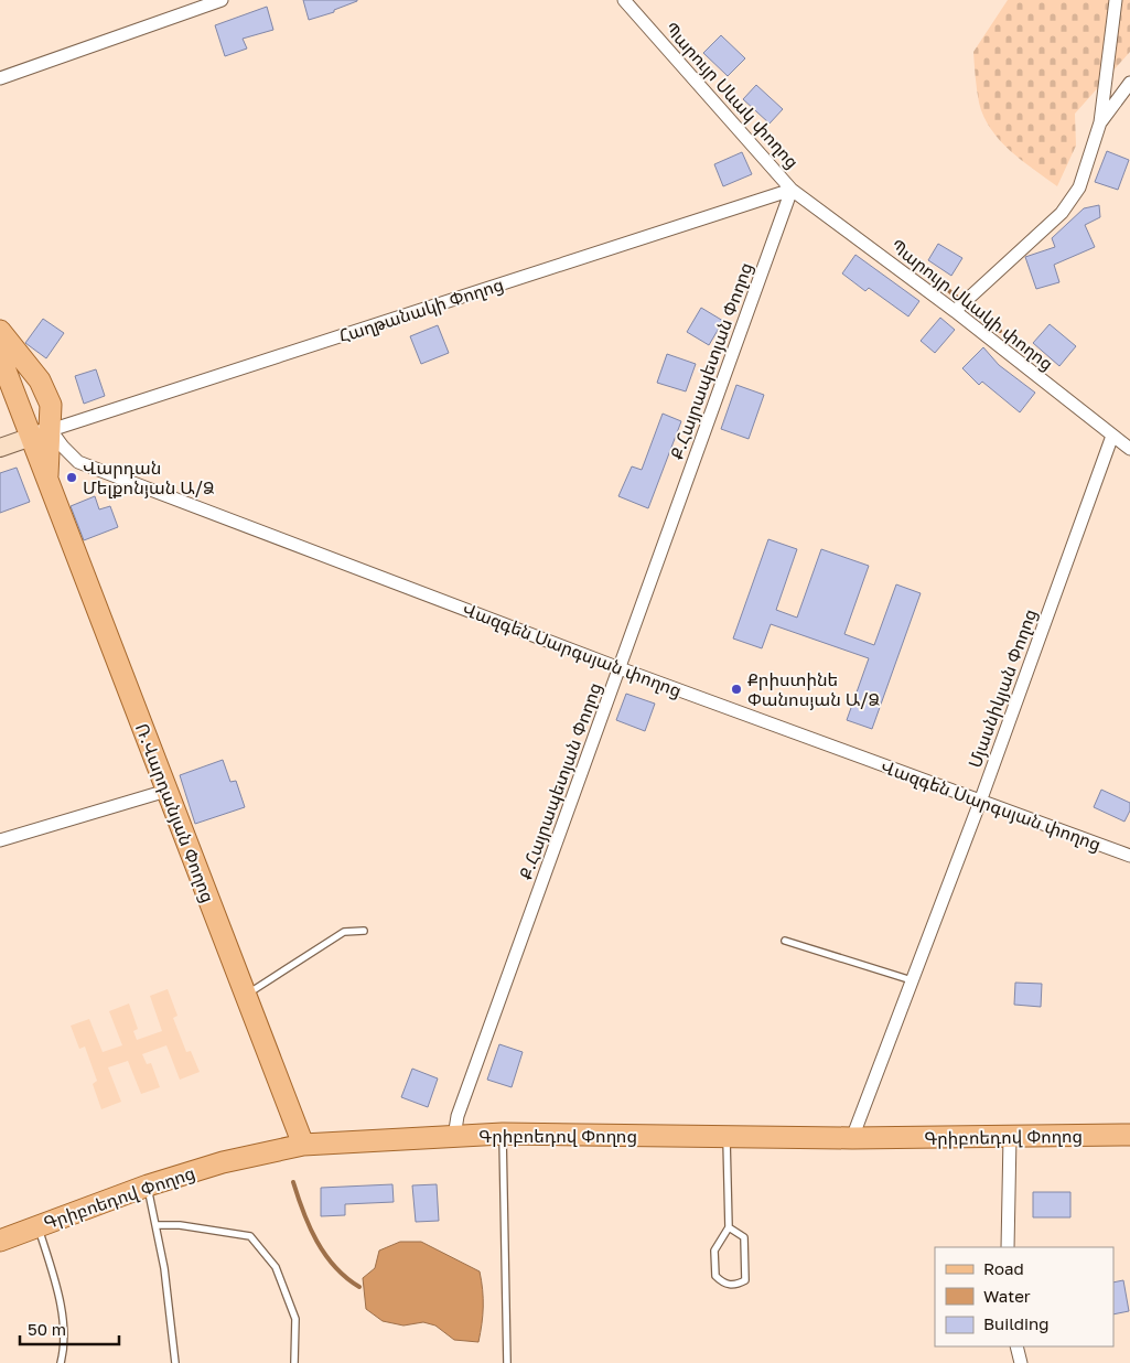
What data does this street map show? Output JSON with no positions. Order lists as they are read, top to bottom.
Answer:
{
  "streets": {
    "main road": ["Ռ.Վարդանյան Փողոց", "Գրիբոեդով Փողոց"],
    "street": [
      "Պարույր Սևակ փողոց",
      "Պարույր Սևակի փողոց",
      "Հաղթանակի Փողոց",
      "Ք.Հայրապետյան Փողոց",
      "Վազգեն Սարգսյան փողոց",
      "Մյասնիկյան Փողոց"
    ]
  },
  "crossings": [
    ["Պարույր Սևակ փողոց", "Պարույր Սևակի փողոց"],
    ["Պարույր Սևակ փողոց", "Հաղթանակի Փողոց"],
    ["Պարույր Սևակ փողոց", "Ք.Հայրապետյան Փողոց"],
    ["Պարույր Սևակի փողոց", "Հաղթանակի Փողոց"],
    ["Պարույր Սևակի փողոց", "Ք.Հայրապետյան Փողոց"],
    ["Պարույր Սևակի փողոց", "Մյասնիկյան Փողոց"],
    ["Հաղթանակի Փողոց", "Ք.Հայրապետյան Փողոց"],
    ["Հաղթանակի Փողոց", "Վազգեն Սարգսյան փողոց"],
    ["Ք.Հայրապետյան Փողոց", "Վազգեն Սարգսյան փողոց"],
    ["Ք.Հայրապետյան Փողոց", "Գրիբոեդով Փողոց"],
    ["Վազգեն Սարգսյան փողոց", "Մյասնիկյան Փողոց"],
    ["Մյասնիկյան Փողոց", "Գրիբոեդով Փողոց"],
    ["Ռ.Վարդանյան Փողոց", "Գրիբոեդով Փողոց"]
  ],
  "places": ["Վարդան Մելքոնյան Ա/Ձ", "Քրիստինե Փանոսյան Ա/Ձ"],
  "legend": ["Road", "Water", "Building"],
  "scale_bar": "50 m"
}
